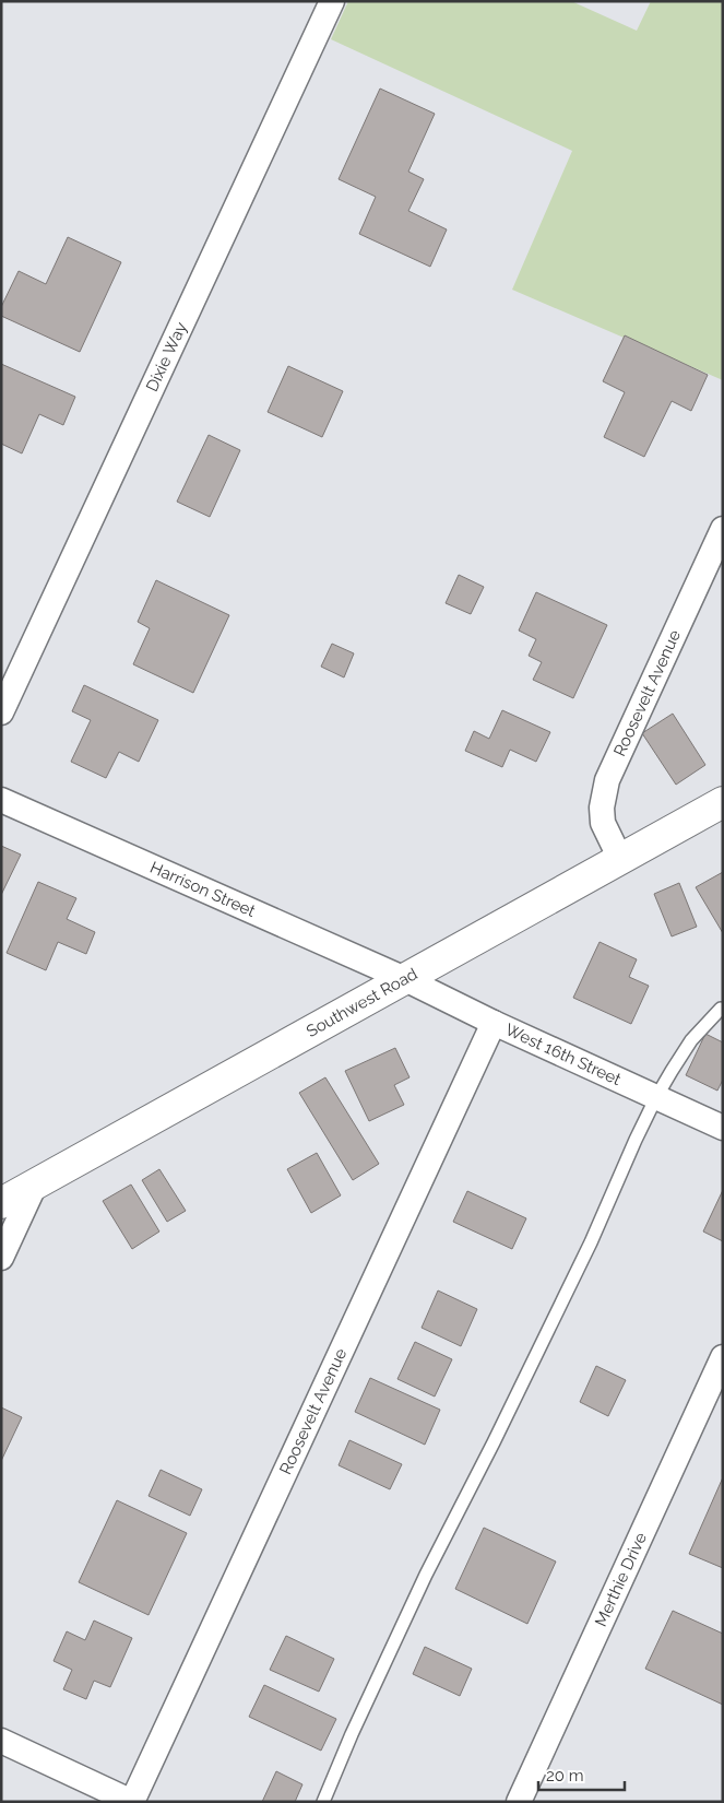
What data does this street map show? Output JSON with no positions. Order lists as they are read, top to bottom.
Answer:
{
  "streets": {
    "street": [
      "Dixie Way",
      "Roosevelt Avenue",
      "Harrison Street",
      "Southwest Road",
      "West 16th Street",
      "Merthie Drive"
    ]
  },
  "crossings": [
    ["Roosevelt Avenue", "Southwest Road"],
    ["Roosevelt Avenue", "West 16th Street"],
    ["Harrison Street", "Southwest Road"],
    ["Harrison Street", "West 16th Street"],
    ["Southwest Road", "West 16th Street"]
  ],
  "scale_bar": "20 m"
}
